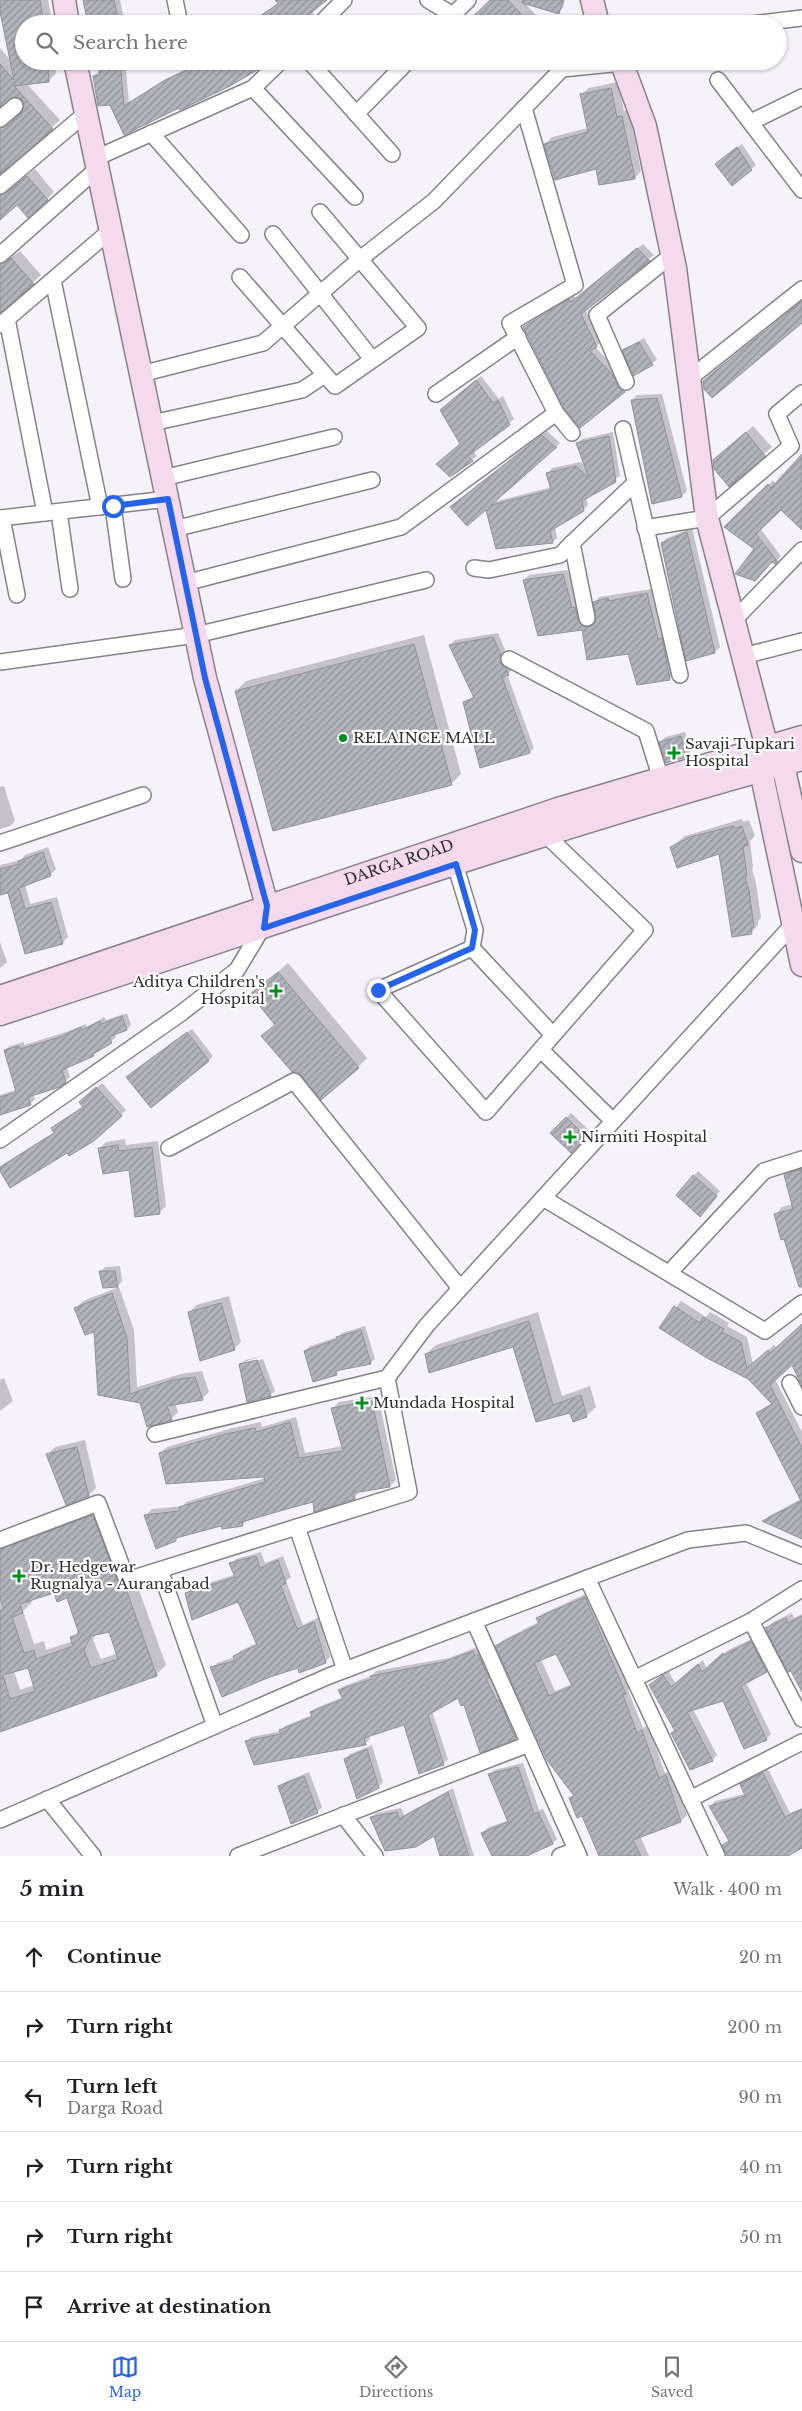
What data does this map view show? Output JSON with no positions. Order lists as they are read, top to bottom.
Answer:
{
  "streets": {
    "street": ["DARGA ROAD"]
  },
  "places": {
    "other": ["RELAINCE MALL"],
    "health": [
      "Savaji Tupkari Hospital",
      "Aditya Children's Hospital",
      "Nirmiti Hospital",
      "Mundada Hospital",
      "Dr. Hedgewar Rugnalya - Aurangabad"
    ]
  },
  "page": {
    "search": "Search here",
    "heading": ["5 min", "Walk · 400 m"],
    "list": [
      ["Continue", "20 m"],
      ["Turn right", "200 m"],
      ["Turn left", "Darga Road", "90 m"],
      ["Turn right", "40 m"],
      ["Turn right", "50 m"],
      "Arrive at destination"
    ],
    "nav": ["Map", "Directions", "Saved"]
  }
}
